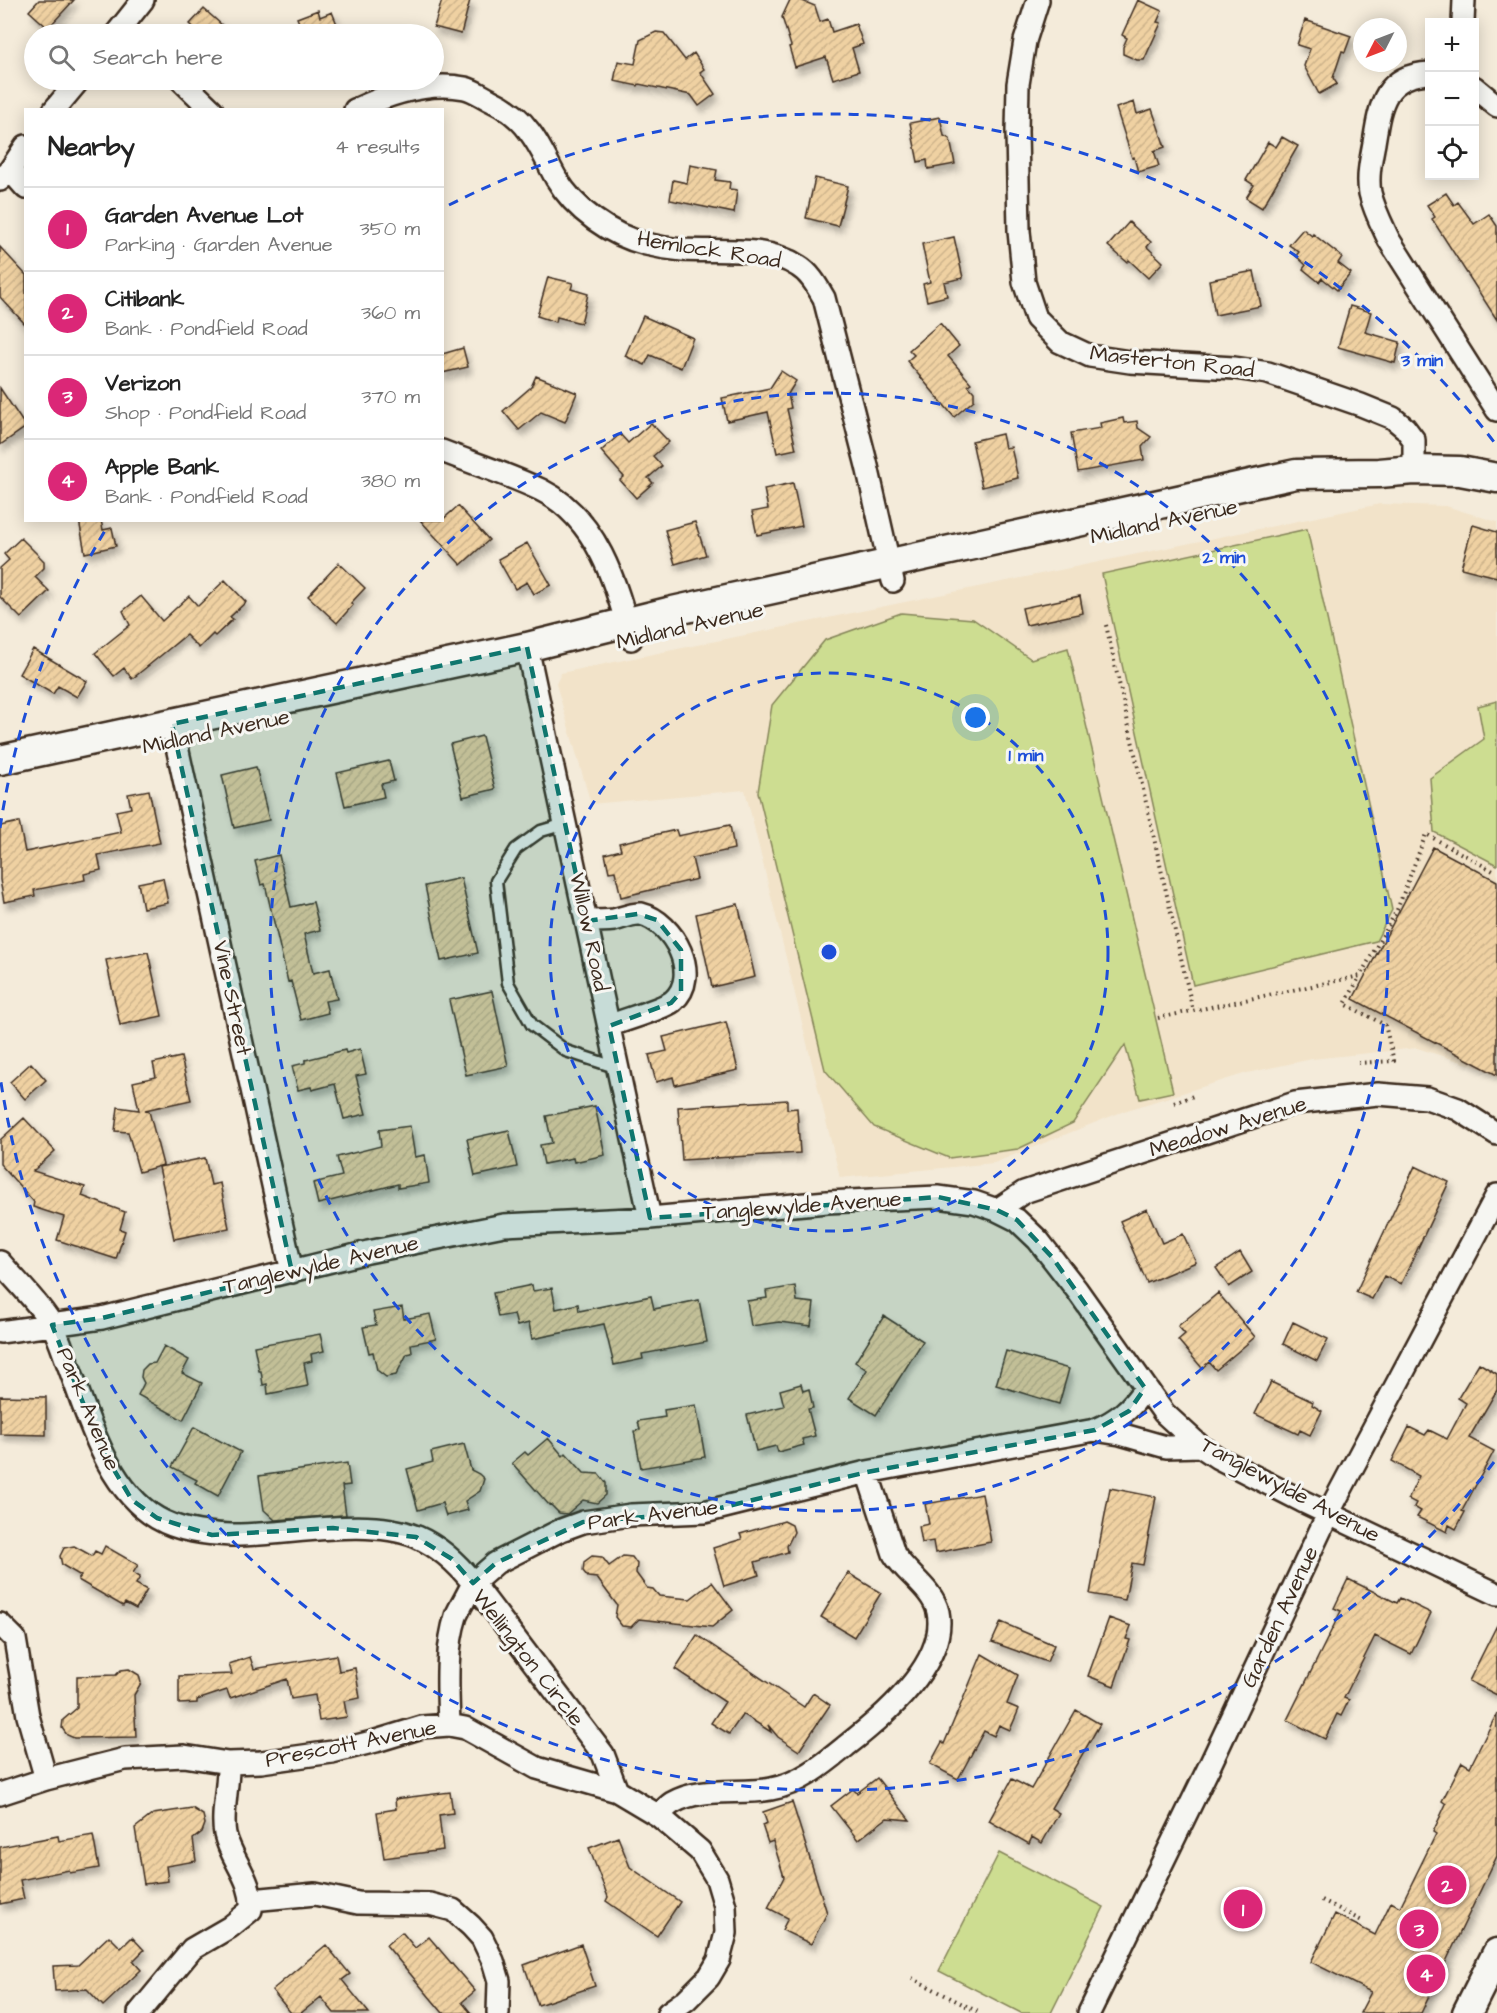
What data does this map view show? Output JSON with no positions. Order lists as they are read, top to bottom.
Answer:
{
  "streets": {
    "street": [
      "Hemlock Road",
      "Masterton Road",
      "Midland Avenue",
      "Willow Road",
      "Vine Street",
      "Meadow Avenue",
      "Tanglewylde Avenue",
      "Park Avenue",
      "Garden Avenue",
      "Wellington Circle",
      "Prescott Avenue"
    ]
  },
  "crossings": [
    ["Hemlock Road", "Midland Avenue"],
    ["Masterton Road", "Midland Avenue"],
    ["Midland Avenue", "Willow Road"],
    ["Midland Avenue", "Vine Street"],
    ["Willow Road", "Tanglewylde Avenue"],
    ["Vine Street", "Tanglewylde Avenue"],
    ["Meadow Avenue", "Tanglewylde Avenue"],
    ["Tanglewylde Avenue", "Park Avenue"],
    ["Tanglewylde Avenue", "Garden Avenue"],
    ["Park Avenue", "Wellington Circle"],
    ["Wellington Circle", "Prescott Avenue"]
  ],
  "north": "bottom left",
  "page": {
    "map_buttons": ["+", "−"],
    "search": "Search here",
    "heading": ["Nearby", "4 results"],
    "list": [
      {
        "mark": "1",
        "name": "Garden Avenue Lot",
        "note": "Parking · Garden Avenue",
        "value": "350 m"
      },
      {
        "mark": "2",
        "name": "Citibank",
        "note": "Bank · Pondfield Road",
        "value": "360 m"
      },
      {
        "mark": "3",
        "name": "Verizon",
        "note": "Shop · Pondfield Road",
        "value": "370 m"
      },
      {
        "mark": "4",
        "name": "Apple Bank",
        "note": "Bank · Pondfield Road",
        "value": "380 m"
      }
    ],
    "pins": [
      "2",
      "1",
      "3",
      "4"
    ]
  },
  "rings": ["3 min", "2 min", "1 min"]
}
